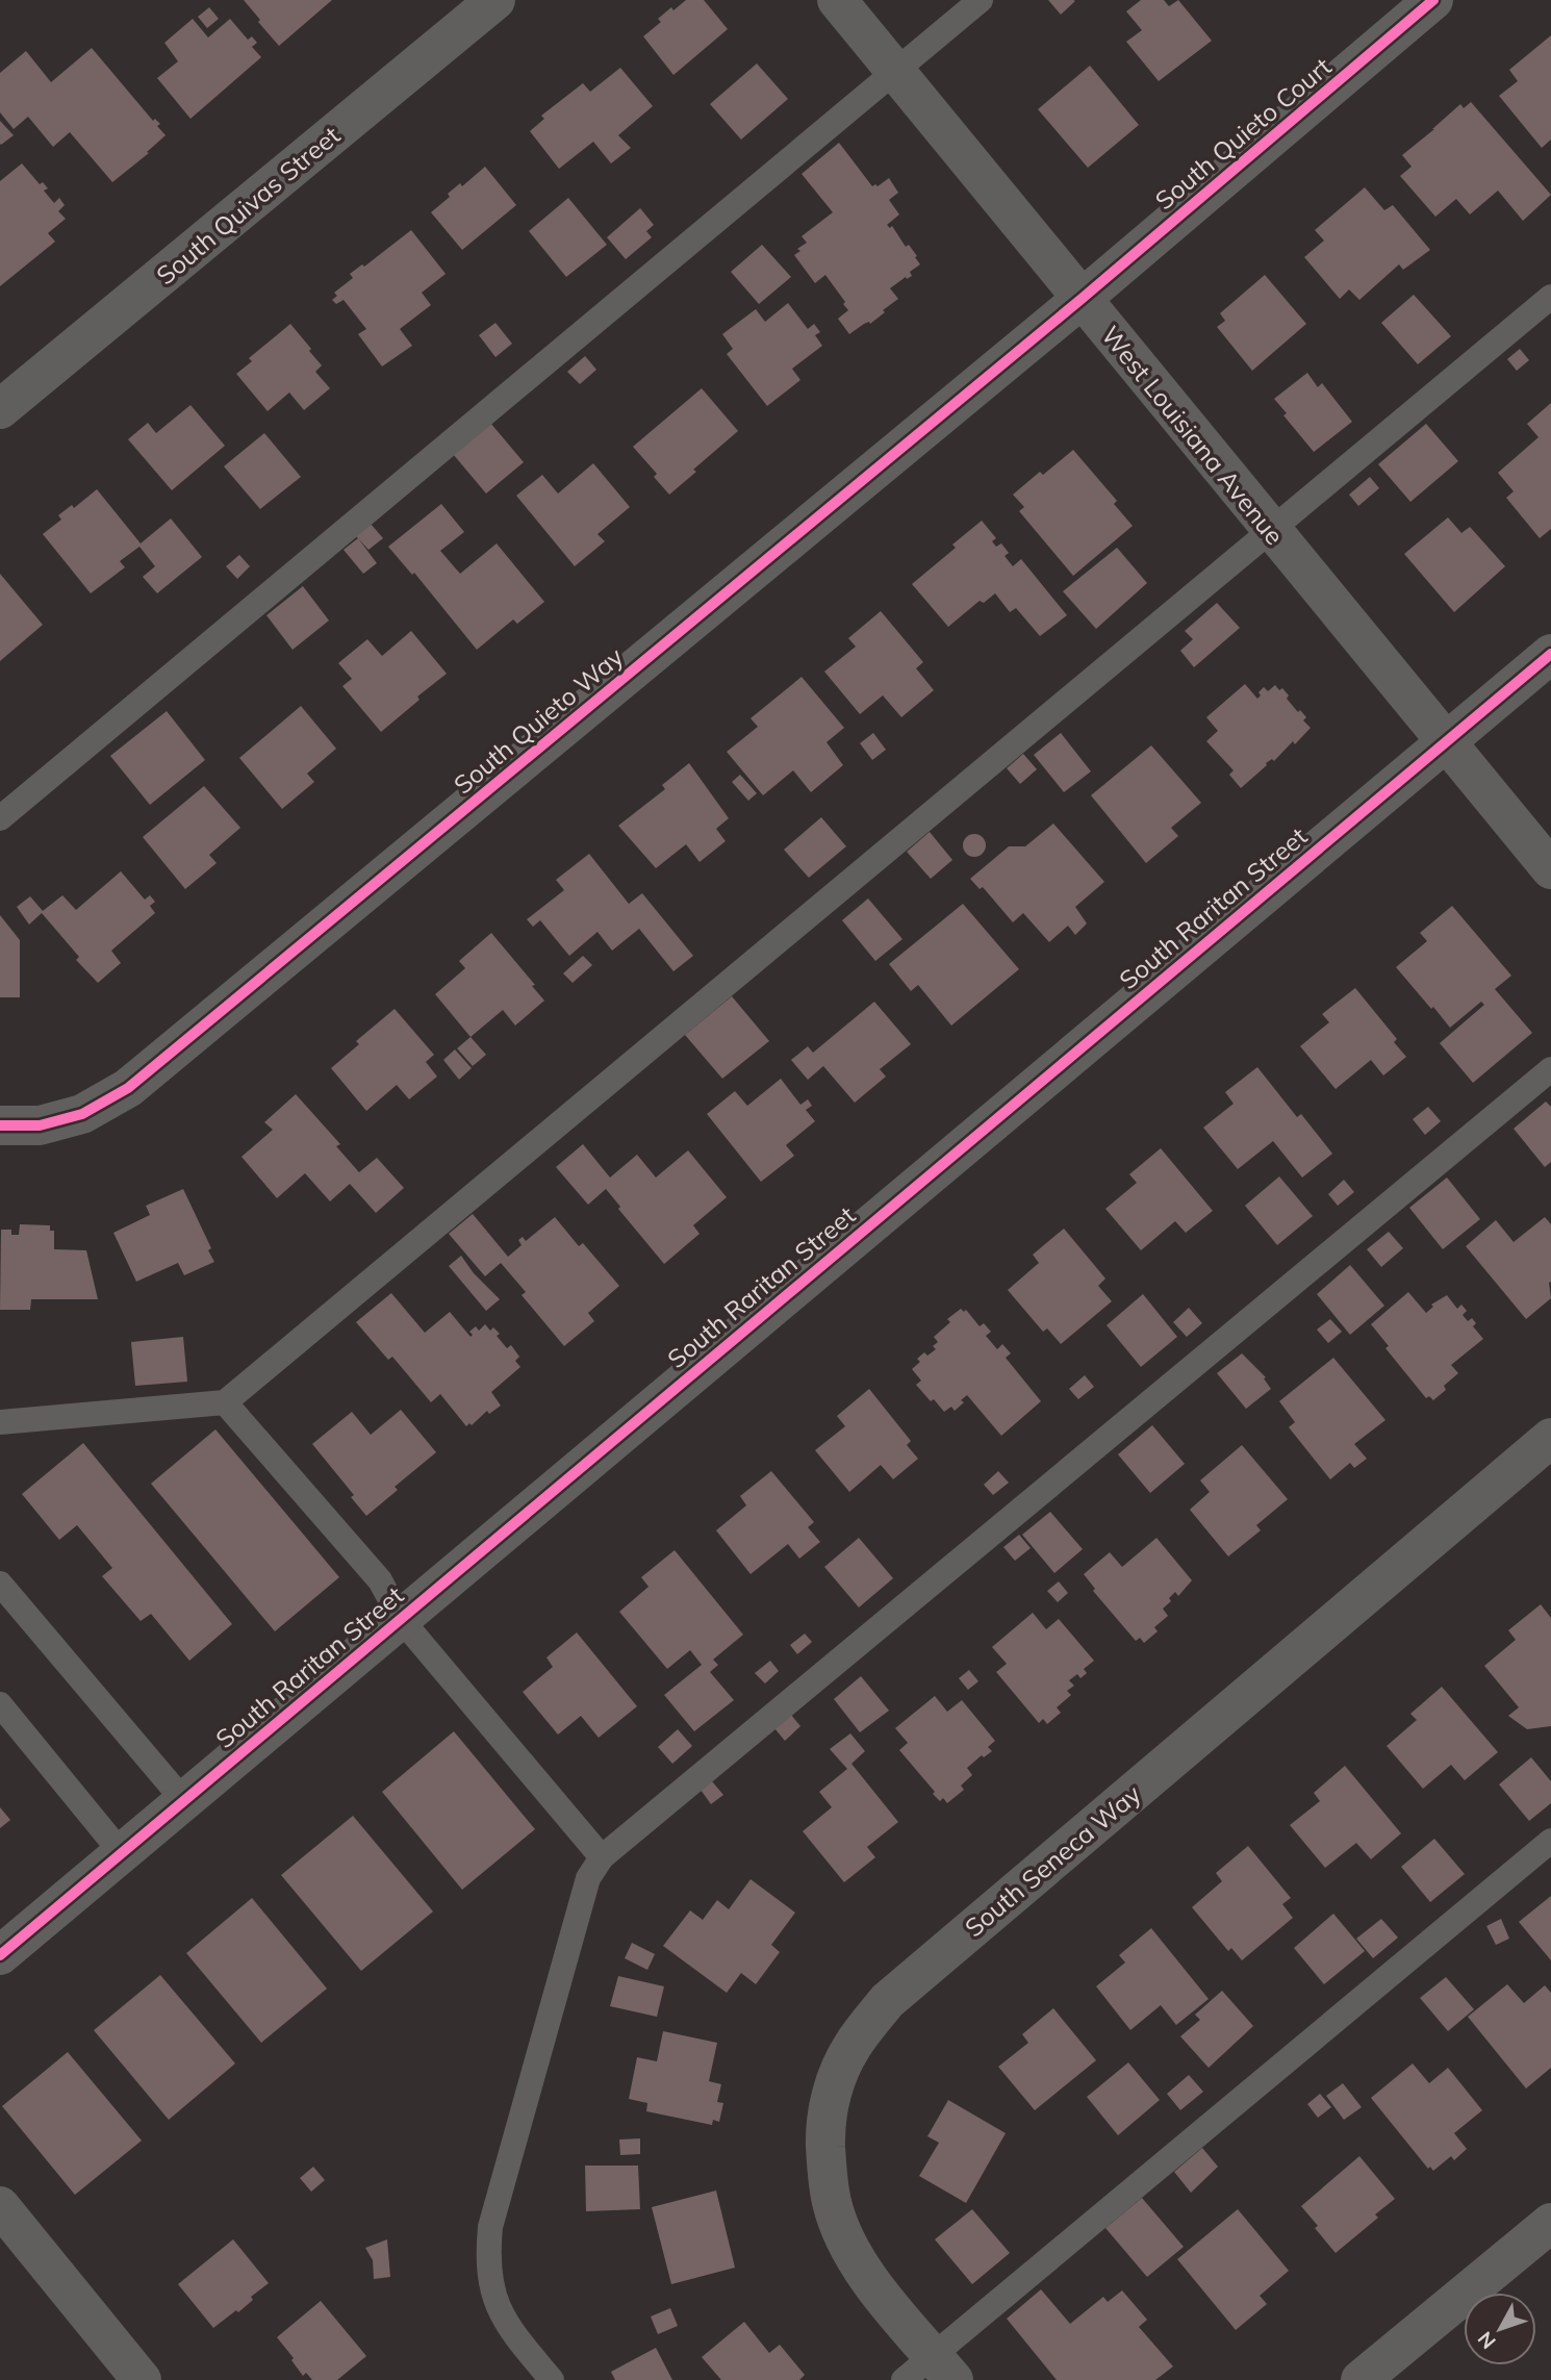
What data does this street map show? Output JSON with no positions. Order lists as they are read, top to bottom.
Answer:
{
  "streets": {
    "street": [
      "South Quieto Court",
      "South Quivas Street",
      "West Louisiana Avenue",
      "South Quieto Way",
      "South Raritan Street",
      "South Seneca Way"
    ]
  },
  "crossings": [
    ["South Quieto Court", "West Louisiana Avenue"],
    ["South Quieto Court", "South Quieto Way"],
    ["West Louisiana Avenue", "South Quieto Way"],
    ["West Louisiana Avenue", "South Raritan Street"]
  ],
  "north": "bottom left"
}
